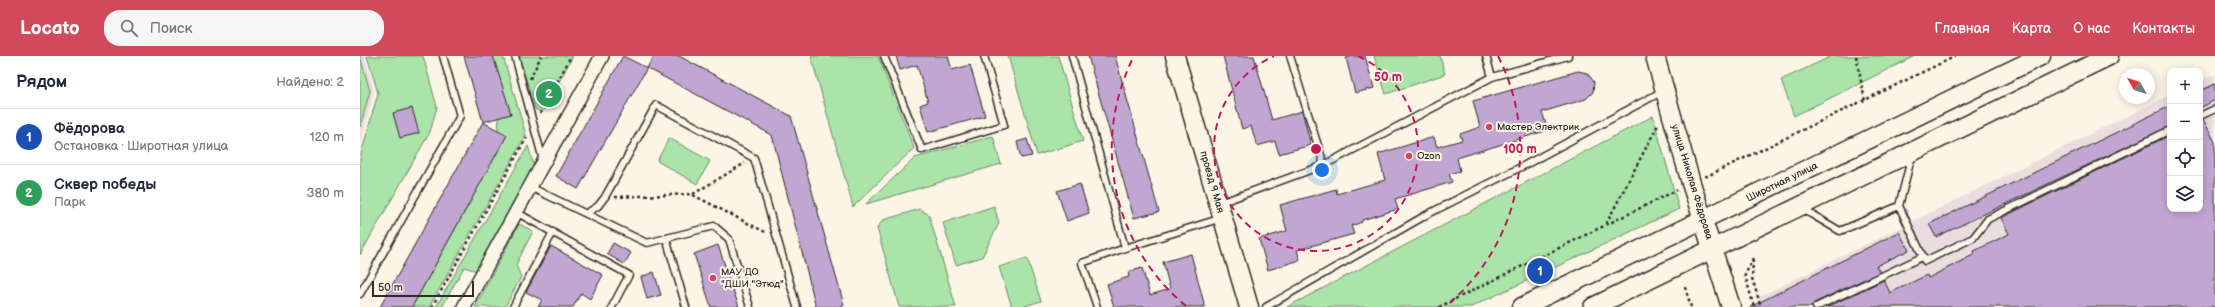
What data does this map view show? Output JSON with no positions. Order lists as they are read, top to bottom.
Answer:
{
  "streets": {
    "main road": ["проезд 9 Мая", "улица Николая Фёдорова", "Широтная улица"]
  },
  "crossings": [
    ["улица Николая Фёдорова", "Широтная улица"]
  ],
  "places": ["Мастер Электрик", "Ozon", "МАУ ДО \"ДШИ \"Этюд\""],
  "scale_bar": "50 m",
  "north": "top left",
  "page": {
    "header": "Locato",
    "search": "Поиск",
    "nav": [
      "Главная",
      "Карта",
      "О нас",
      "Контакты"
    ],
    "heading": ["Рядом", "Найдено: 2"],
    "map_buttons": ["+", "−"],
    "pins": ["2", "1"],
    "list": [
      {
        "mark": "1",
        "name": "Фёдорова",
        "note": "Остановка · Широтная улица",
        "value": "120 m"
      },
      {
        "mark": "2",
        "name": "Сквер победы",
        "note": "Парк",
        "value": "380 m"
      }
    ],
    "scale": "50 m"
  },
  "rings": ["50 m", "100 m"]
}
